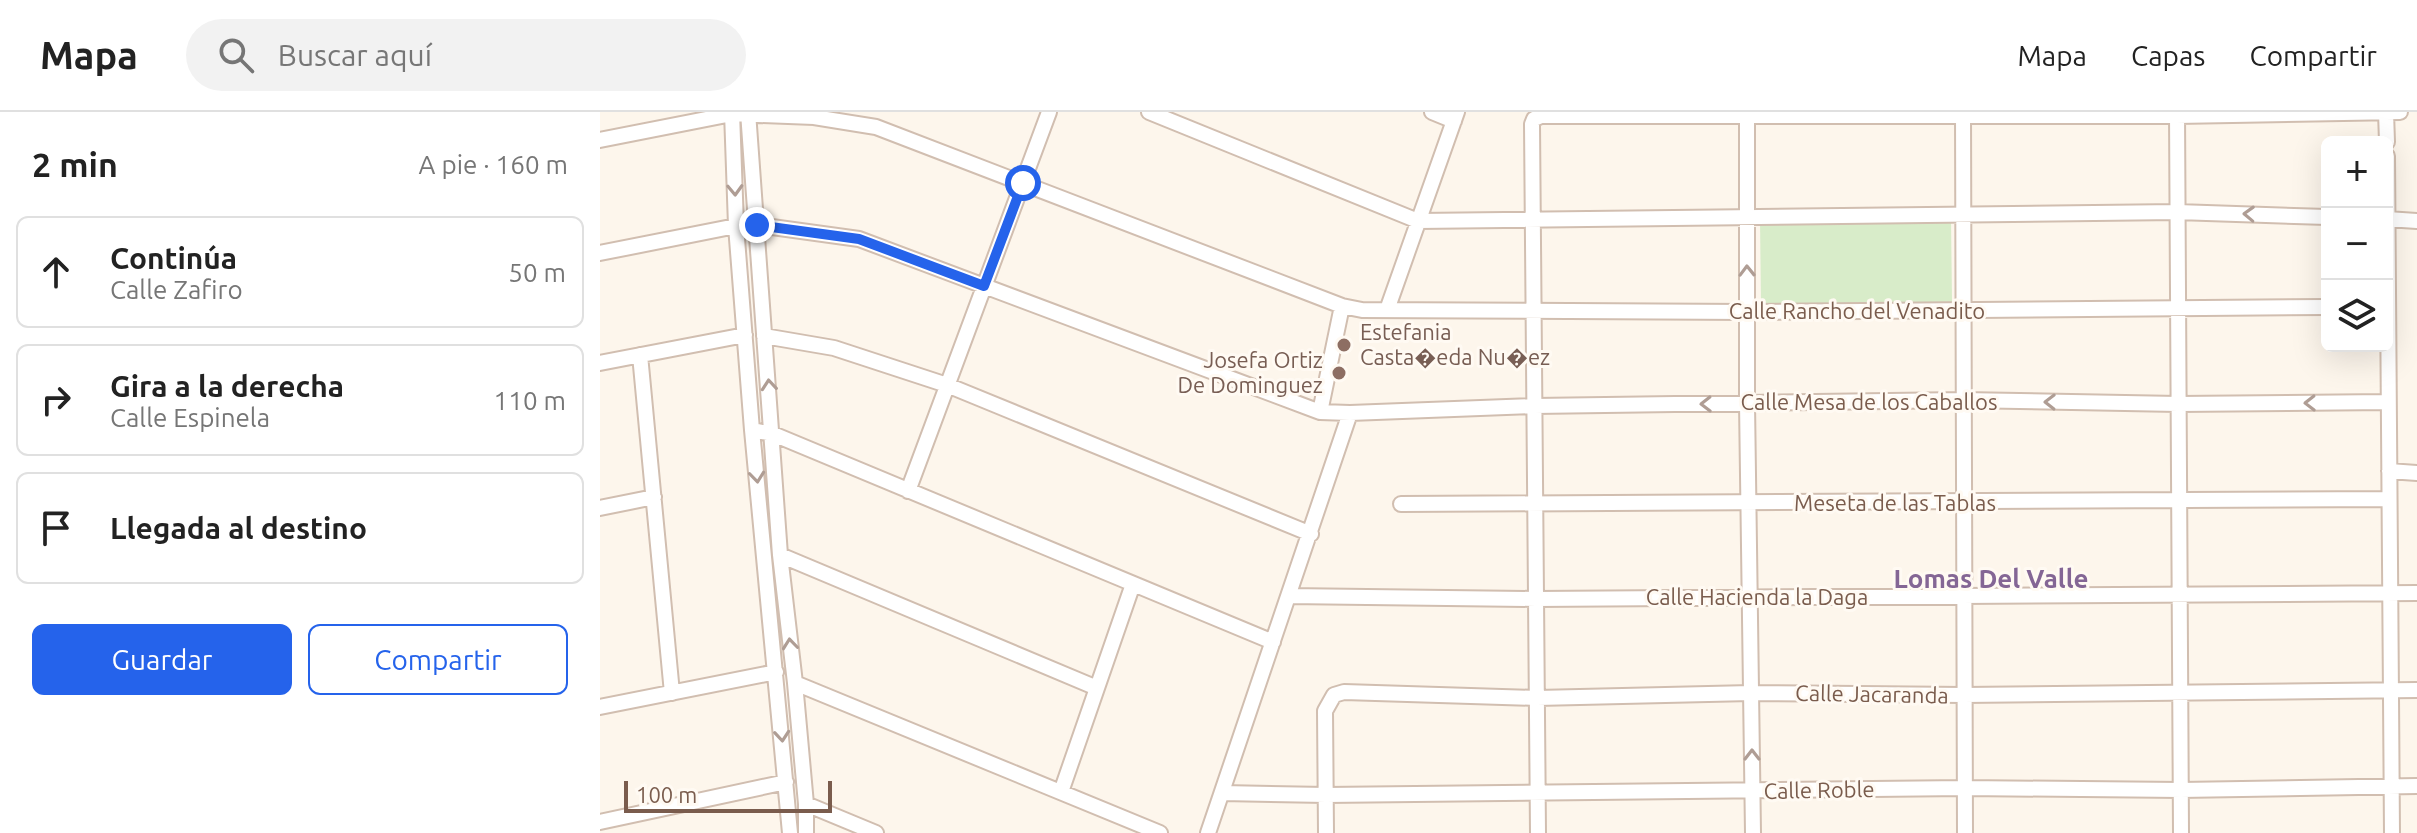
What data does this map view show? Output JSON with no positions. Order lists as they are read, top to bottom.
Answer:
{
  "streets": {
    "street": [
      "Calle Rancho del Venadito",
      "Calle Mesa de los Caballos",
      "Meseta de las Tablas",
      "Calle Hacienda la Daga",
      "Calle Jacaranda",
      "Calle Roble"
    ]
  },
  "crossings": [
    ["Calle Jacaranda", "Calle Roble"]
  ],
  "districts": ["Lomas Del Valle"],
  "places": ["Estefania Casta�eda Nu�ez", "Josefa Ortiz De Dominguez"],
  "scale_bar": "100 m",
  "page": {
    "header": "Mapa",
    "search": "Buscar aquí",
    "nav": ["Mapa", "Capas", "Compartir"],
    "heading": ["2 min", "A pie · 160 m"],
    "map_buttons": ["+", "−"],
    "list": [
      ["Continúa", "Calle Zafiro", "50 m"],
      ["Gira a la derecha", "Calle Espinela", "110 m"],
      "Llegada al destino"
    ],
    "buttons": ["Guardar", "Compartir"],
    "scale": "100 m"
  }
}
